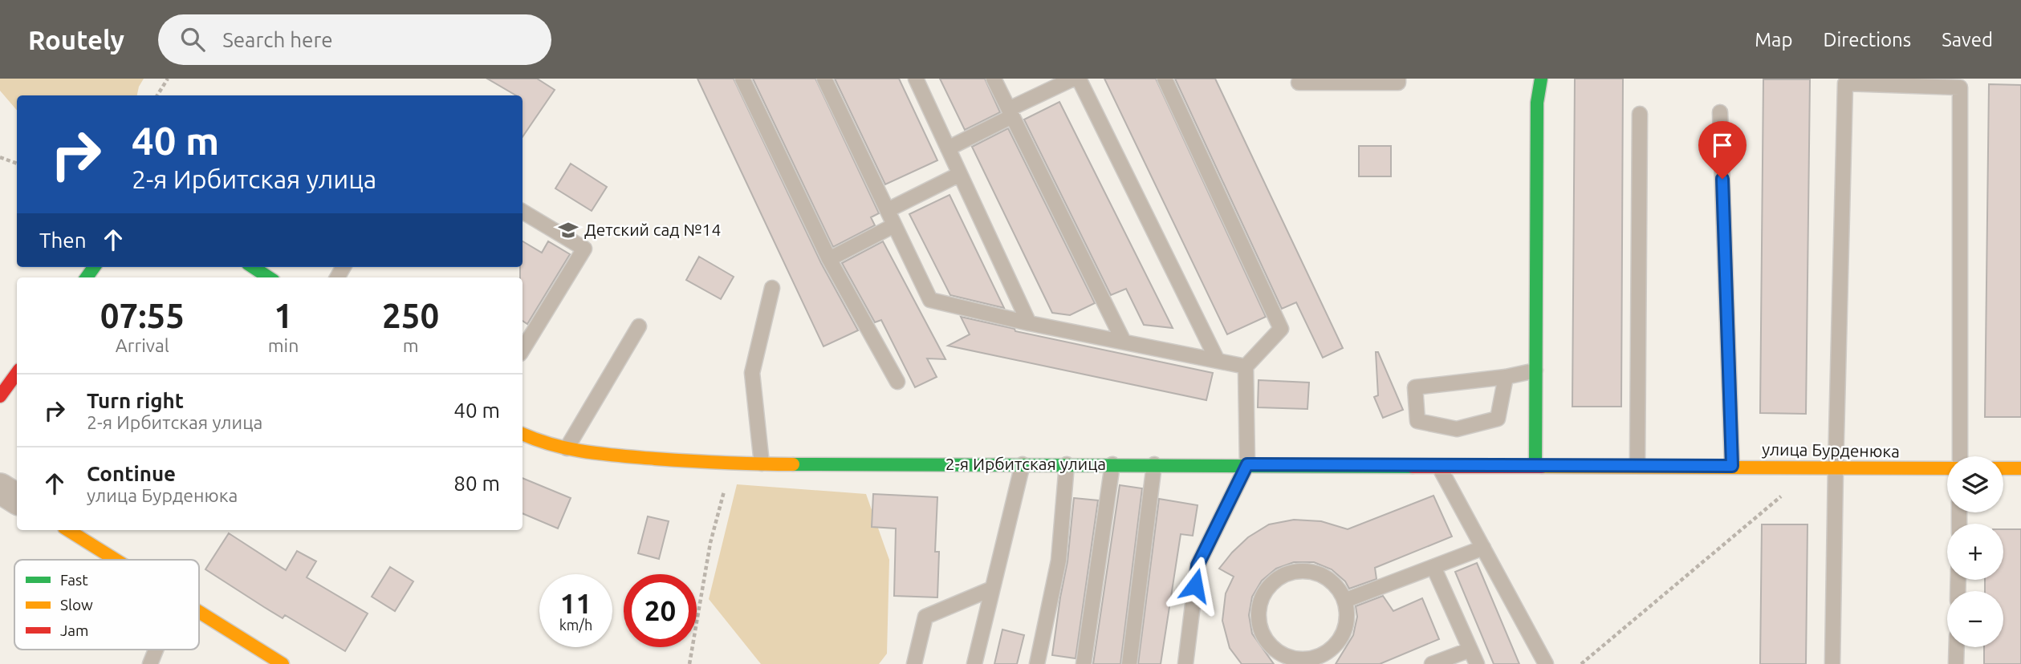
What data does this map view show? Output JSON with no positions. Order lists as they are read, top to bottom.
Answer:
{
  "streets": {
    "street": ["улица Бурденюка", "2-я Ирбитская улица"]
  },
  "crossings": [
    ["улица Бурденюка", "2-я Ирбитская улица"]
  ],
  "places": {
    "school or university": ["Детский сад №14"]
  },
  "legend": ["Fast", "Slow", "Jam"],
  "page": {
    "header": "Routely",
    "search": "Search here",
    "nav": ["Map", "Directions", "Saved"],
    "turn": ["40 m", "2-я Ирбитская улица"],
    "then": "Then",
    "eta": [
      "07:55",
      "Arrival",
      "1",
      "min",
      "250",
      "m"
    ],
    "list": [
      {
        "name": "Turn right",
        "note": "2-я Ирбитская улица",
        "value": "40 m"
      },
      {
        "name": "Continue",
        "note": "улица Бурденюка",
        "value": "80 m"
      }
    ],
    "map_buttons": ["+", "−"],
    "speed": "11 km/h",
    "limit": "20"
  }
}
